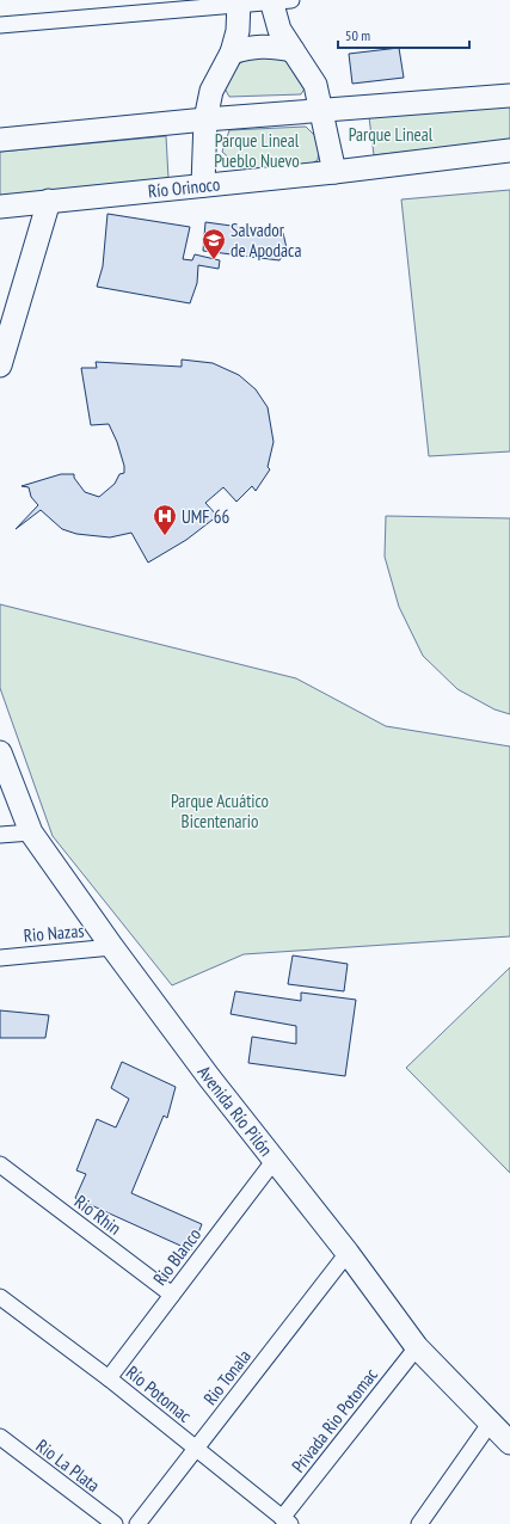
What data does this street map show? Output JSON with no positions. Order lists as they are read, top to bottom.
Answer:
{
  "streets": {
    "street": [
      "Río Orinoco",
      "Rio Nazas",
      "Avenida Río Pilón",
      "Rio Rhin",
      "Rio Blanco",
      "Rio Tonala",
      "Río Potomac",
      "Privada Rio Potomac",
      "Rio La Plata"
    ]
  },
  "crossings": [
    ["Rio Nazas", "Avenida Río Pilón"],
    ["Avenida Río Pilón", "Rio Blanco"],
    ["Avenida Río Pilón", "Rio Tonala"],
    ["Avenida Río Pilón", "Privada Rio Potomac"],
    ["Rio Rhin", "Rio Blanco"],
    ["Rio Blanco", "Río Potomac"],
    ["Rio Tonala", "Río Potomac"],
    ["Río Potomac", "Privada Rio Potomac"]
  ],
  "parks": ["Parque Lineal", "Parque Lineal Pueblo Nuevo", "Parque Acuático Bicentenario"],
  "places": {
    "school or university": ["Salvador de Apodaca"],
    "hospital": ["UMF 66"]
  },
  "scale_bar": "50 m"
}
